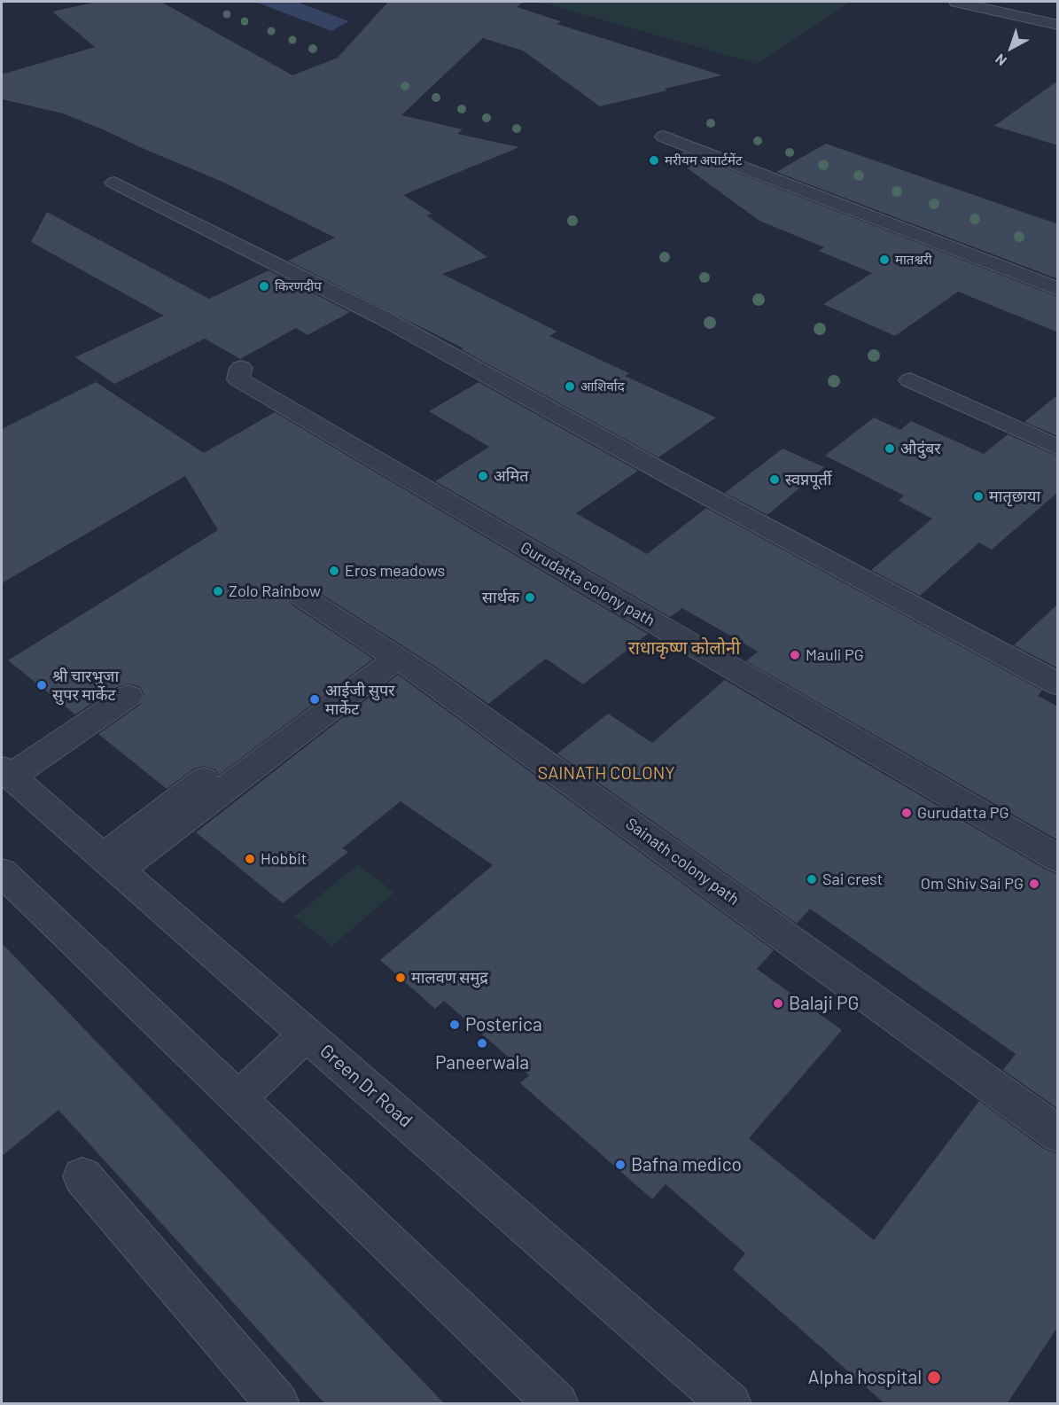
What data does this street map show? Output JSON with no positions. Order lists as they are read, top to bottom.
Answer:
{
  "streets": {
    "street": ["Gurudatta colony path", "Sainath colony path", "Green Dr Road"]
  },
  "districts": ["राधाकृष्ण कोलोनी", "SAINATH COLONY"],
  "places": [
    "मरीयम अपार्टमेंट",
    "मातश्वरी",
    "किरणदीप",
    "आशिर्वाद",
    "औदुंबर",
    "अमित",
    "स्वप्नपूर्ती",
    "मातृछाया",
    "Eros meadows",
    "Zolo Rainbow",
    "सार्थक",
    "Mauli PG",
    "श्री चारभुजा सुपर मार्केट",
    "आईजी सुपर मार्केट",
    "Gurudatta PG",
    "Hobbit",
    "Sai crest",
    "Om Shiv Sai PG",
    "मालवण समुद्र",
    "Balaji PG",
    "Posterica",
    "Paneerwala",
    "Bafna medico",
    "Alpha hospital"
  ],
  "north": "bottom left"
}
